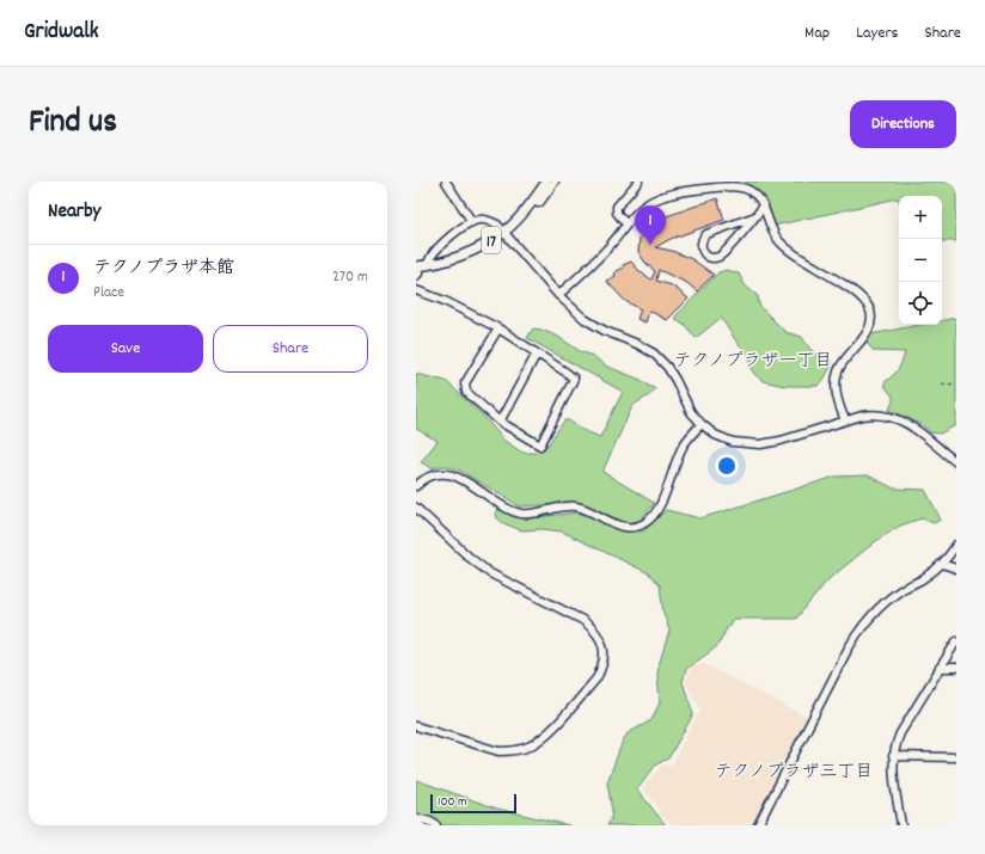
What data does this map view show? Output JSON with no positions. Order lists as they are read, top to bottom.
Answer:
{
  "streets": {
    "main road": ["17"]
  },
  "districts": ["テクノプラザ一丁目", "テクノプラザ三丁目"],
  "scale_bar": "100 m",
  "page": {
    "header": "Gridwalk",
    "nav": ["Map", "Layers", "Share"],
    "title": "Find us",
    "buttons": [
      "Directions",
      ["Save", "Share"]
    ],
    "heading": "Nearby",
    "map_buttons": ["+", "−"],
    "pins": "1",
    "list": [
      {
        "mark": "1",
        "name": "テクノプラザ本館",
        "note": "Place",
        "value": "270 m"
      }
    ],
    "scale": "100 m"
  }
}
